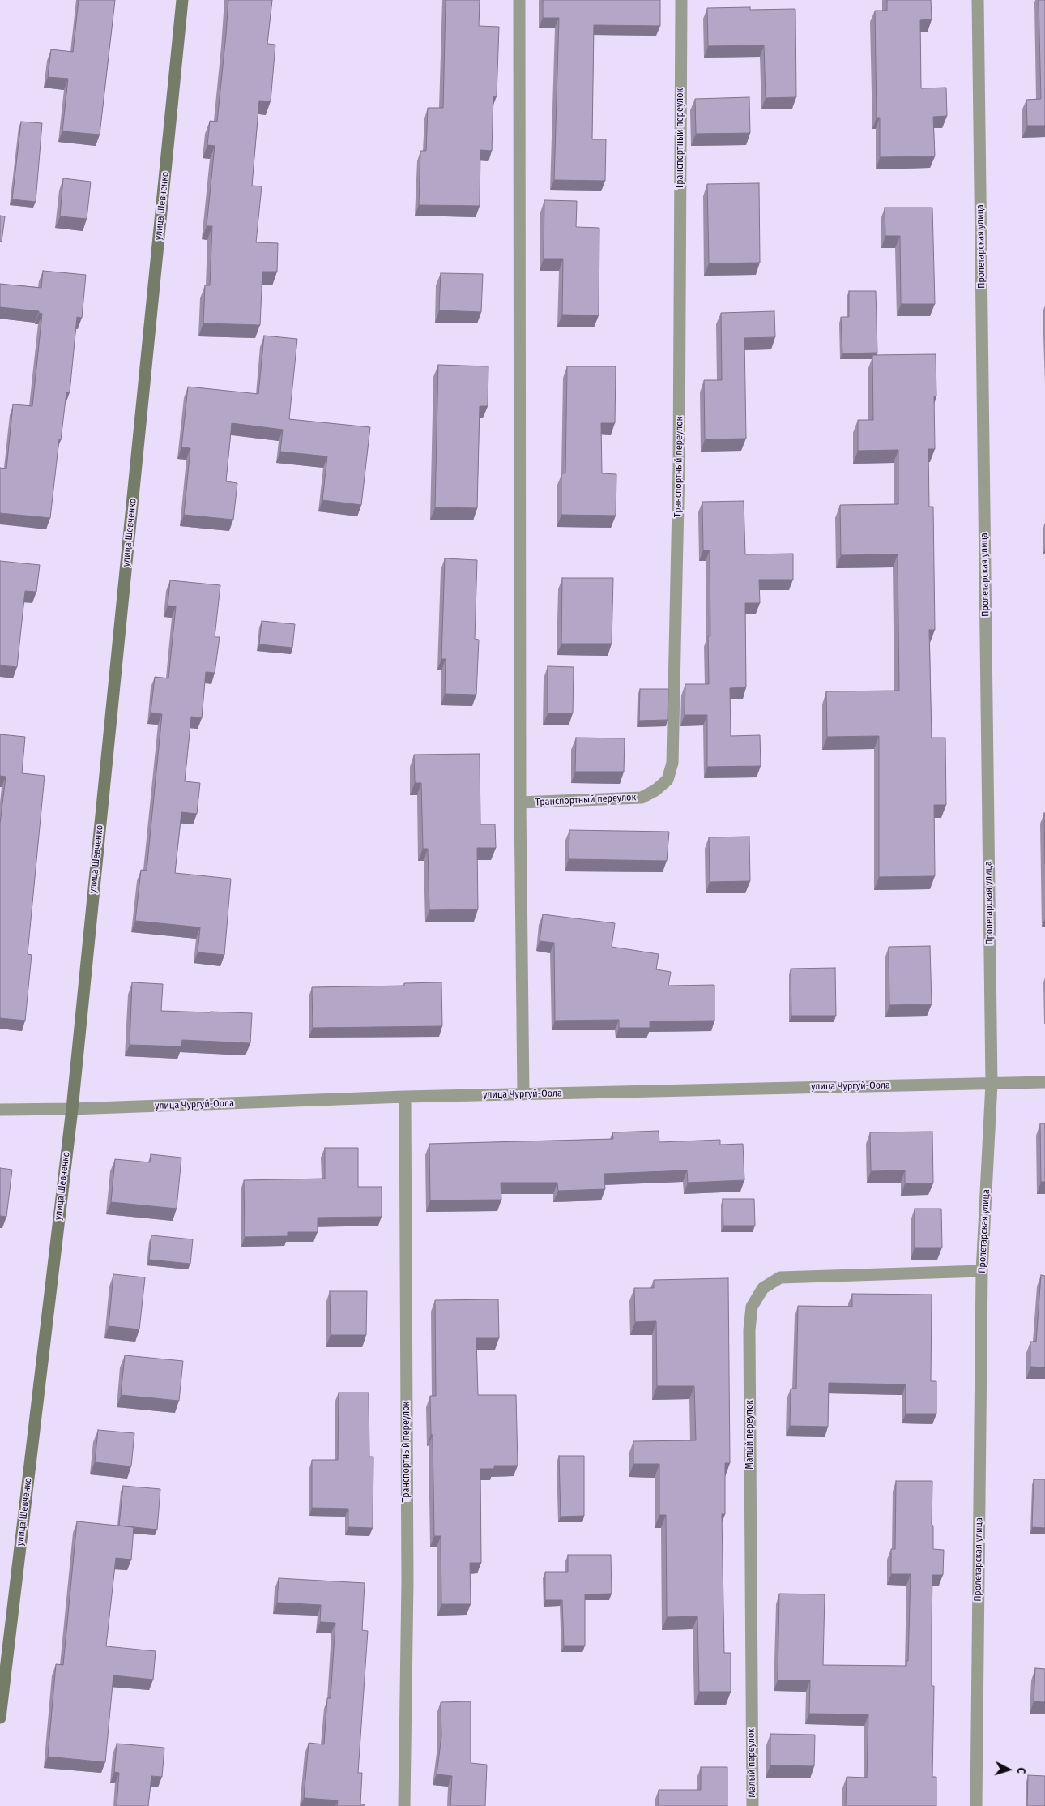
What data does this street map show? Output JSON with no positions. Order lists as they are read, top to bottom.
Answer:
{
  "streets": {
    "street": [
      "Транспортный переулок",
      "улица Шевченко",
      "Пролетарская улица",
      "улица Чургуй-Оола",
      "Малый переулок"
    ]
  },
  "crossings": [
    ["Транспортный переулок", "улица Чургуй-Оола"],
    ["улица Шевченко", "улица Чургуй-Оола"],
    ["Пролетарская улица", "улица Чургуй-Оола"],
    ["Пролетарская улица", "Малый переулок"]
  ],
  "north": "right"
}
